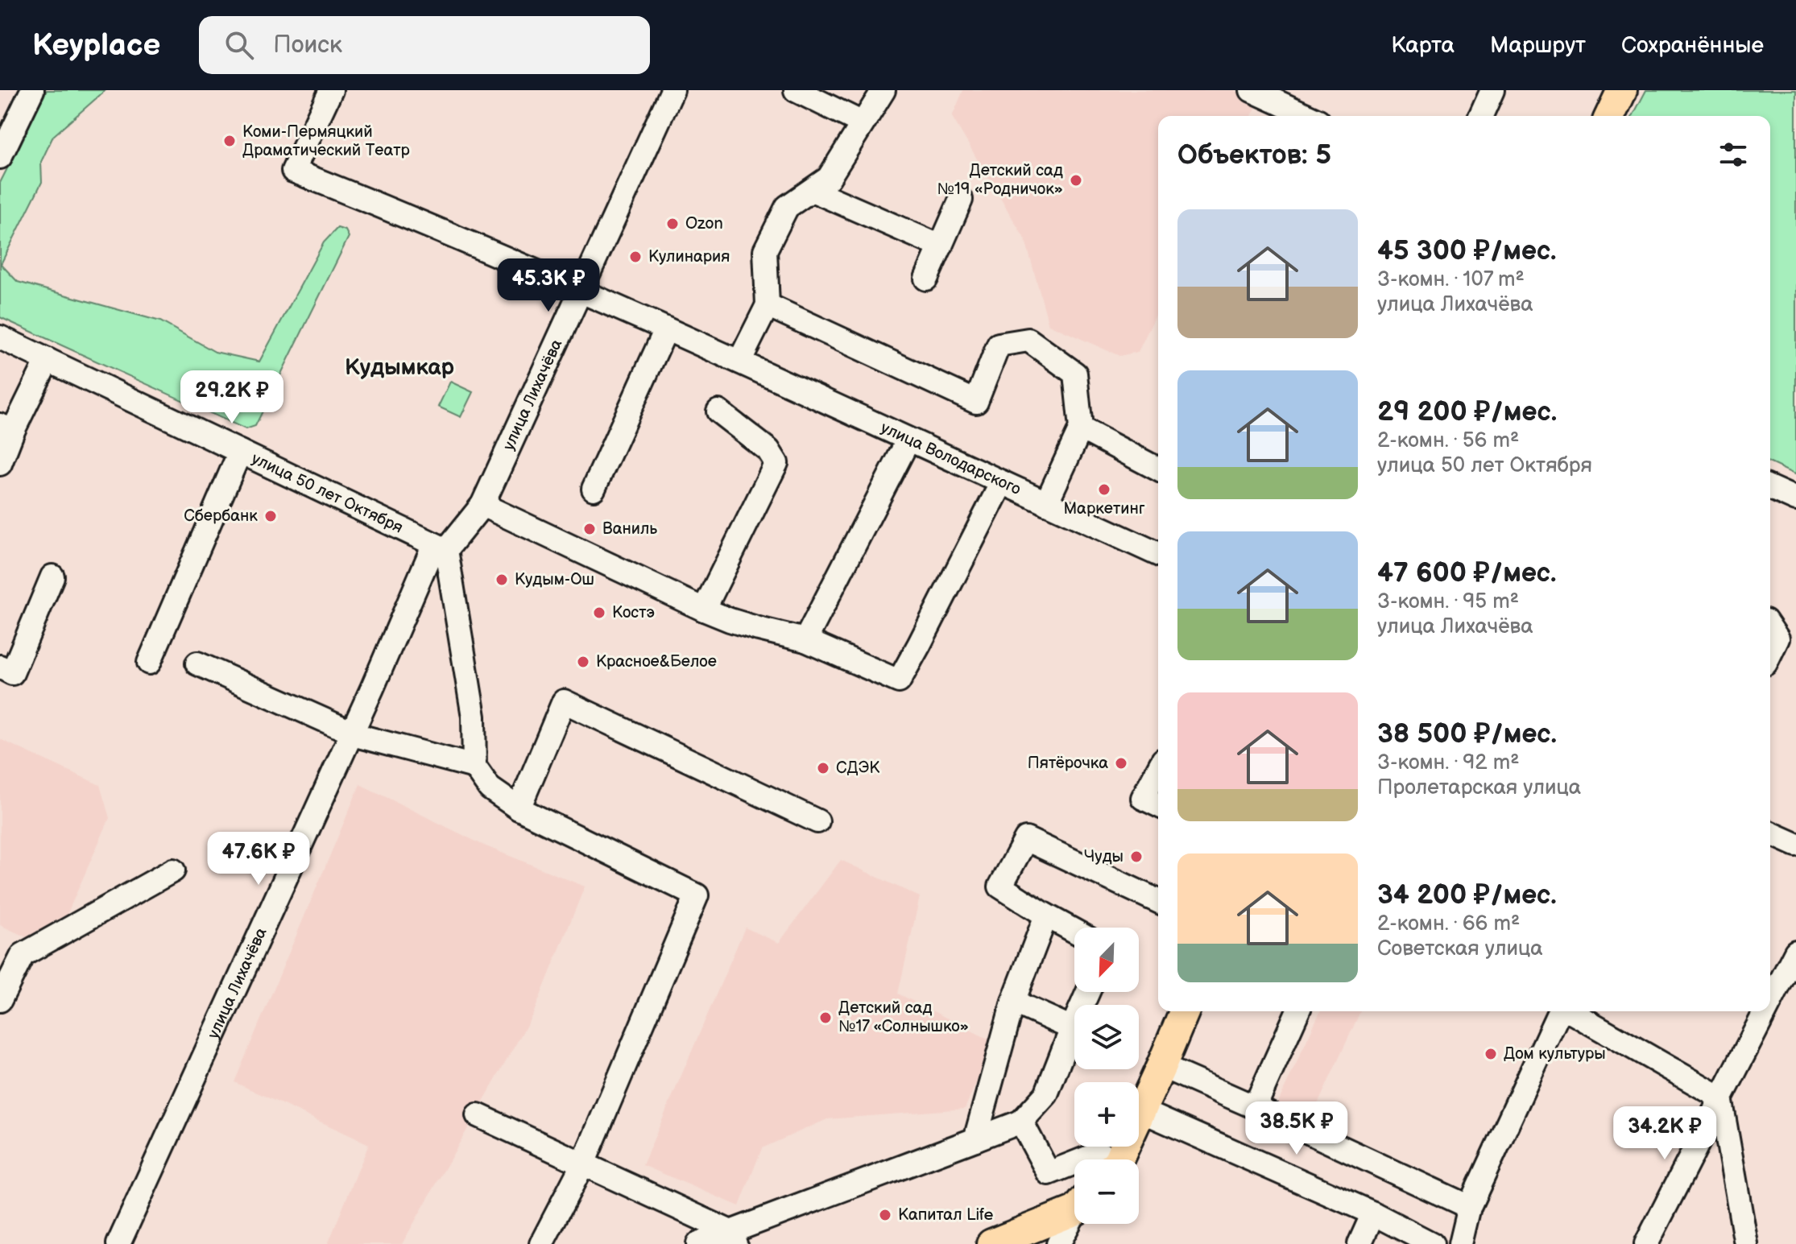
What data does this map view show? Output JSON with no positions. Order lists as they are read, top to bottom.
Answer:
{
  "streets": {
    "street": ["улица Лихачёва", "улица Володарского", "улица 50 лет Октября"]
  },
  "crossings": [
    ["улица Лихачёва", "улица Володарского"],
    ["улица Лихачёва", "улица 50 лет Октября"]
  ],
  "districts": ["Кудымкар"],
  "places": [
    "Коми-Пермяцкий Драматический Театр",
    "Детский сад №19 «Родничок»",
    "Ozon",
    "Кулинария",
    "Маркетинг",
    "Сбербанк",
    "Ваниль",
    "Кудым-Ош",
    "Костэ",
    "Красное&Белое",
    "Пятёрочка",
    "СДЭК",
    "Чуды",
    "Детский сад №17 «Солнышко»",
    "Дом культуры",
    "Капитал Life"
  ],
  "north": "bottom left",
  "page": {
    "header": "Keyplace",
    "search": "Поиск",
    "nav": ["Карта", "Маршрут", "Сохранённые"],
    "heading": "Объектов: 5",
    "list": [
      {
        "name": "45 300 ₽/мес.",
        "note": "3-комн. · 107 m² · улица Лихачёва"
      },
      {
        "name": "29 200 ₽/мес.",
        "note": "2-комн. · 56 m² · улица 50 лет Октября"
      },
      {
        "name": "47 600 ₽/мес.",
        "note": "3-комн. · 95 m² · улица Лихачёва"
      },
      {
        "name": "38 500 ₽/мес.",
        "note": "3-комн. · 92 m² · Пролетарская улица"
      },
      {
        "name": "34 200 ₽/мес.",
        "note": "2-комн. · 66 m² · Советская улица"
      }
    ],
    "price": [
      "45.3K ₽",
      "29.2K ₽",
      "47.6K ₽",
      "38.5K ₽",
      "34.2K ₽"
    ],
    "map_buttons": ["+", "−"]
  }
}
